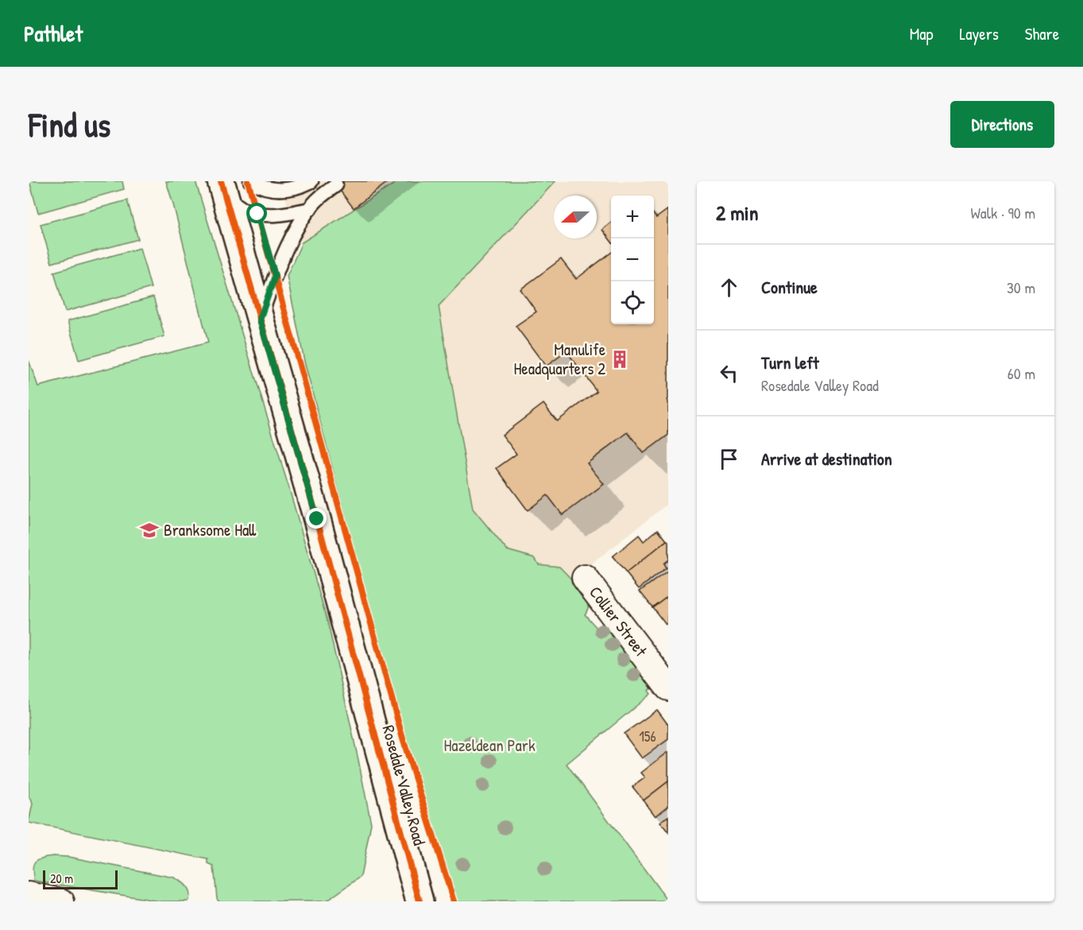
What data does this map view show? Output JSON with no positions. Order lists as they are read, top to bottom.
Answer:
{
  "streets": {
    "street": ["Collier Street", "Rosedale Valley Road"]
  },
  "parks": ["Hazeldean Park"],
  "places": {
    "building": ["Manulife Headquarters 2"],
    "school or university": ["Branksome Hall"]
  },
  "house_numbers": ["156"],
  "scale_bar": "20 m",
  "north": "left",
  "page": {
    "header": "Pathlet",
    "nav": ["Map", "Layers", "Share"],
    "buttons": "Directions",
    "title": "Find us",
    "heading": ["2 min", "Walk · 90 m"],
    "map_buttons": ["+", "−"],
    "list": [
      ["Continue", "30 m"],
      ["Turn left", "Rosedale Valley Road", "60 m"],
      "Arrive at destination"
    ],
    "scale": "20 m"
  }
}
